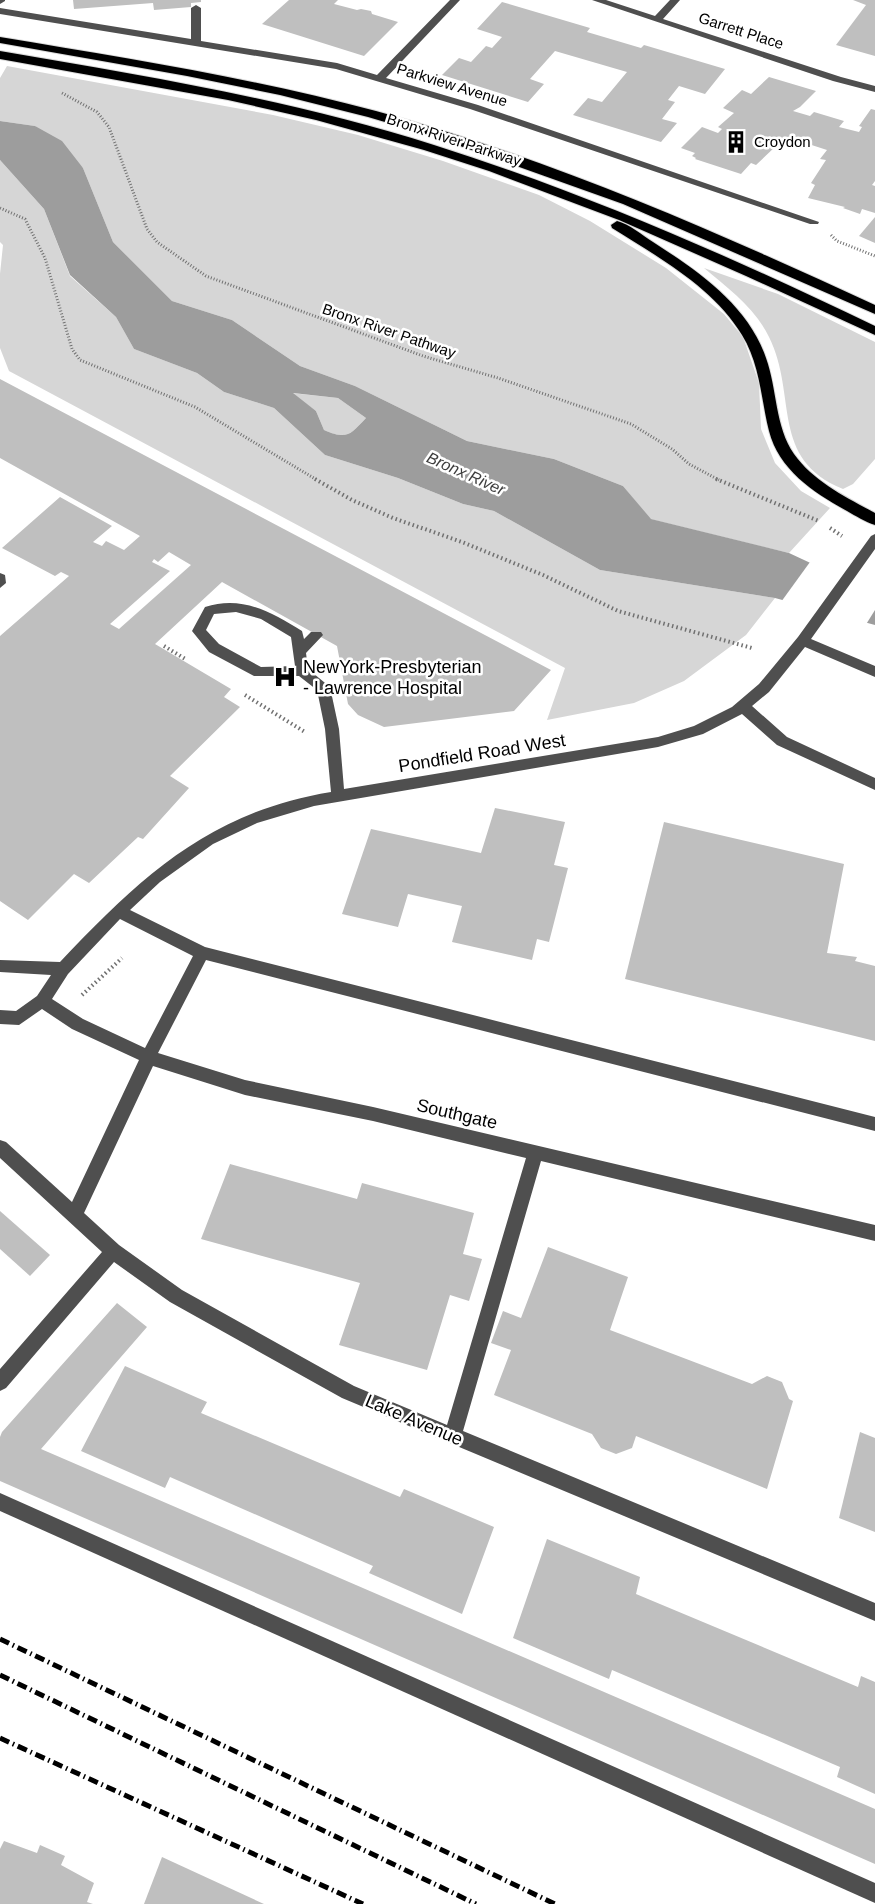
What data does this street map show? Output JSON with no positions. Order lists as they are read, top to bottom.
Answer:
{
  "streets": {
    "highway": ["Bronx River Parkway"],
    "street": [
      "Garrett Place",
      "Parkview Avenue",
      "Pondfield Road West",
      "Southgate",
      "Lake Avenue"
    ],
    "path": ["Bronx River Pathway"]
  },
  "crossings": [
    ["Pondfield Road West", "Southgate"]
  ],
  "water": ["Bronx River"],
  "places": {
    "building": ["Croydon"],
    "hospital": ["NewYork-Presbyterian - Lawrence Hospital"]
  }
}
